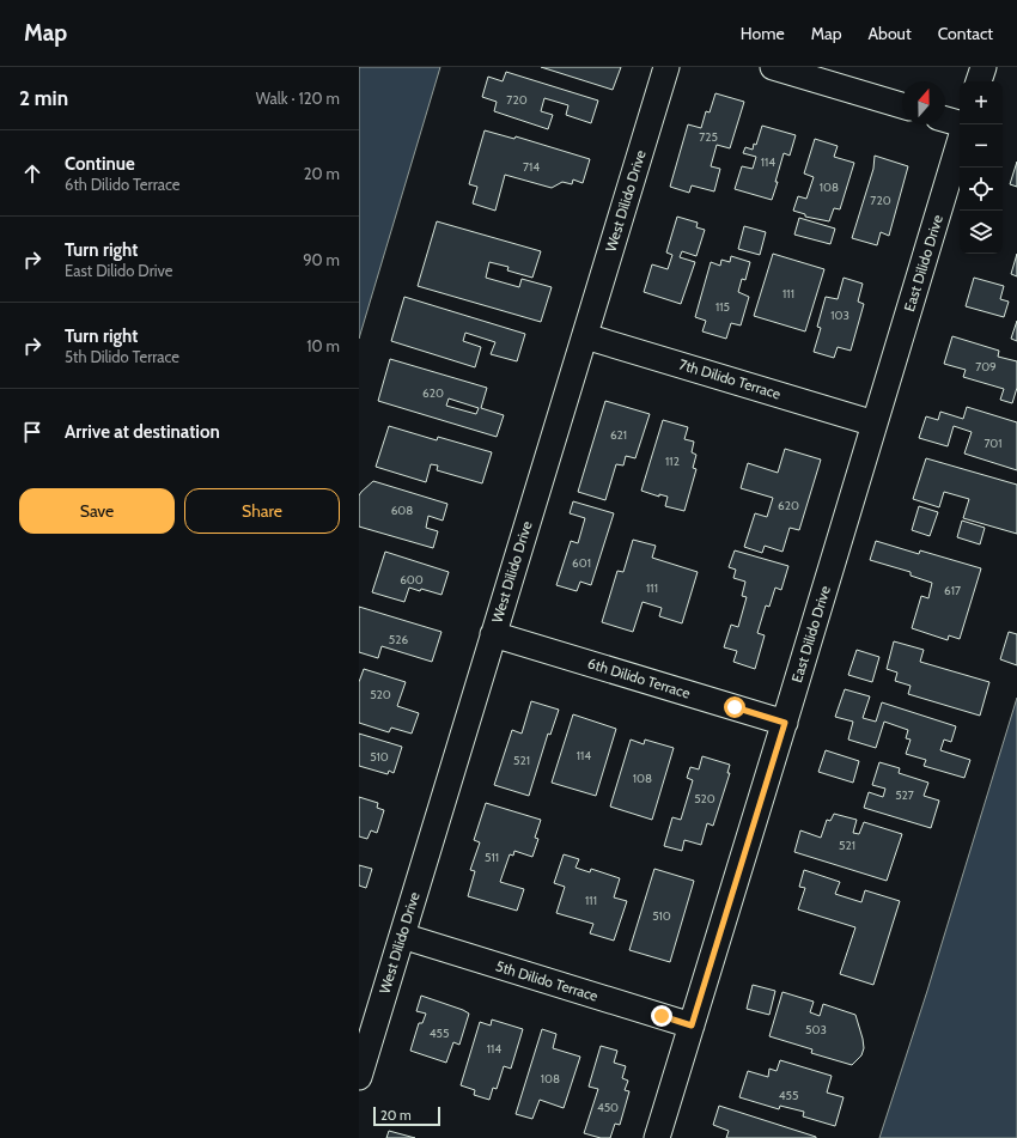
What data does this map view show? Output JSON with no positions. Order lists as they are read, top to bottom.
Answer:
{
  "streets": {
    "street": [
      "West Dilido Drive",
      "East Dilido Drive",
      "7th Dilido Terrace",
      "6th Dilido Terrace",
      "5th Dilido Terrace"
    ]
  },
  "crossings": [
    ["West Dilido Drive", "7th Dilido Terrace"],
    ["West Dilido Drive", "6th Dilido Terrace"],
    ["West Dilido Drive", "5th Dilido Terrace"],
    ["East Dilido Drive", "7th Dilido Terrace"],
    ["East Dilido Drive", "6th Dilido Terrace"],
    ["East Dilido Drive", "5th Dilido Terrace"]
  ],
  "house_numbers": [
    "720",
    "725",
    "114",
    "714",
    "108",
    "720",
    "111",
    "115",
    "103",
    "709",
    "620",
    "621",
    "701",
    "112",
    "620",
    "608",
    "601",
    "600",
    "111",
    "617",
    "526",
    "520",
    "114",
    "510",
    "521",
    "108",
    "527",
    "520",
    "521",
    "511",
    "111",
    "510",
    "503",
    "455",
    "114",
    "108",
    "455",
    "450"
  ],
  "scale_bar": "20 m",
  "north": "top",
  "page": {
    "header": "Map",
    "nav": [
      "Home",
      "Map",
      "About",
      "Contact"
    ],
    "heading": ["2 min", "Walk · 120 m"],
    "map_buttons": ["+", "−"],
    "list": [
      ["Continue", "6th Dilido Terrace", "20 m"],
      ["Turn right", "East Dilido Drive", "90 m"],
      ["Turn right", "5th Dilido Terrace", "10 m"],
      "Arrive at destination"
    ],
    "buttons": ["Save", "Share"],
    "scale": "20 m"
  }
}
